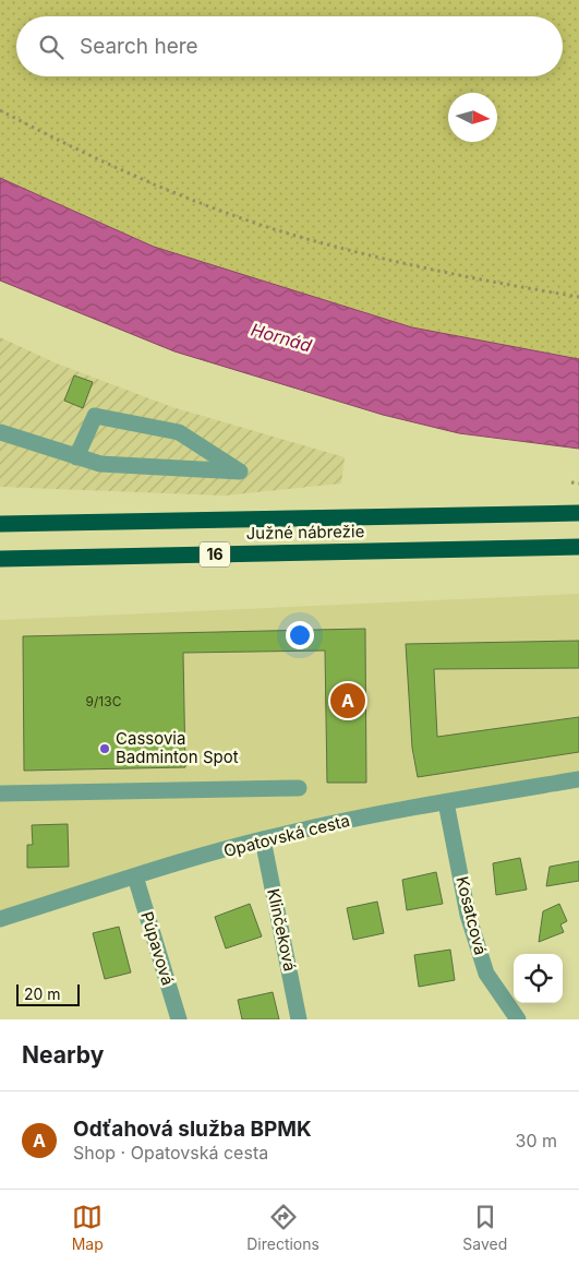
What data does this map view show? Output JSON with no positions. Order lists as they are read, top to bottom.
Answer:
{
  "streets": {
    "highway": ["Južné nábrežie", "16"],
    "street": [
      "Opatovská cesta",
      "Kosatcová",
      "Klinčeková",
      "Púpavová"
    ]
  },
  "crossings": [
    ["Opatovská cesta", "Kosatcová"],
    ["Opatovská cesta", "Klinčeková"],
    ["Opatovská cesta", "Púpavová"]
  ],
  "water": ["Hornád"],
  "places": ["Cassovia Badminton Spot"],
  "house_numbers": ["9/13C"],
  "scale_bar": "20 m",
  "north": "right",
  "page": {
    "search": "Search here",
    "pins": "A",
    "scale": "20 m",
    "heading": "Nearby",
    "list": [
      {
        "mark": "A",
        "name": "Odťahová služba BPMK",
        "note": "Shop · Opatovská cesta",
        "value": "30 m"
      }
    ],
    "nav": ["Map", "Directions", "Saved"]
  }
}
